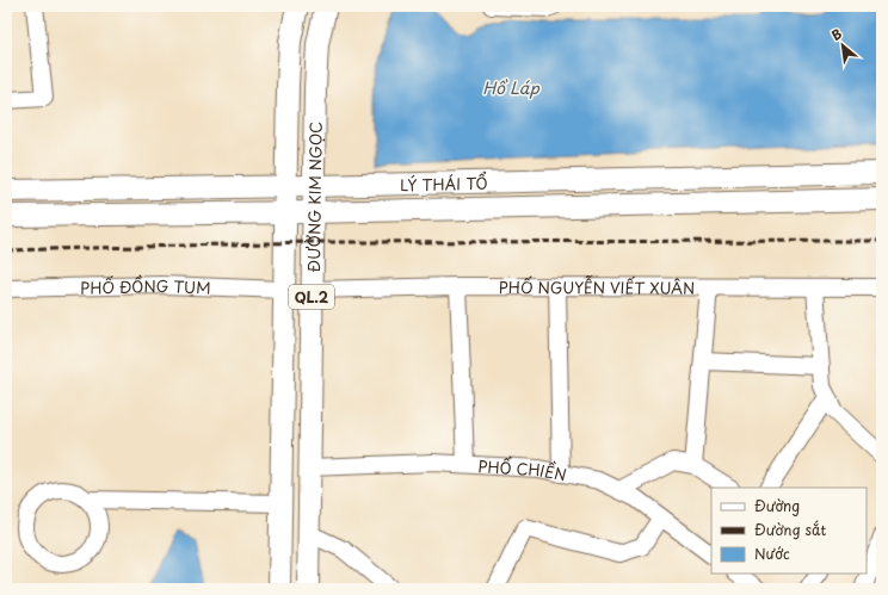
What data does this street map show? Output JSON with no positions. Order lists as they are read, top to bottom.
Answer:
{
  "streets": {
    "main road": ["LÝ THÁI TỔ", "ĐƯỜNG KIM NGỌC", "QL.2"],
    "street": ["PHỐ NGUYỄN VIẾT XUÂN", "PHỐ ĐỒNG TUM", "PHỐ CHIỀN"]
  },
  "crossings": [
    ["LÝ THÁI TỔ", "ĐƯỜNG KIM NGỌC"],
    ["ĐƯỜNG KIM NGỌC", "PHỐ NGUYỄN VIẾT XUÂN"],
    ["ĐƯỜNG KIM NGỌC", "PHỐ ĐỒNG TUM"],
    ["ĐƯỜNG KIM NGỌC", "PHỐ CHIỀN"]
  ],
  "water": ["Hồ Láp"],
  "legend": ["Đường", "Đường sắt", "Nước"],
  "north": "top left"
}
